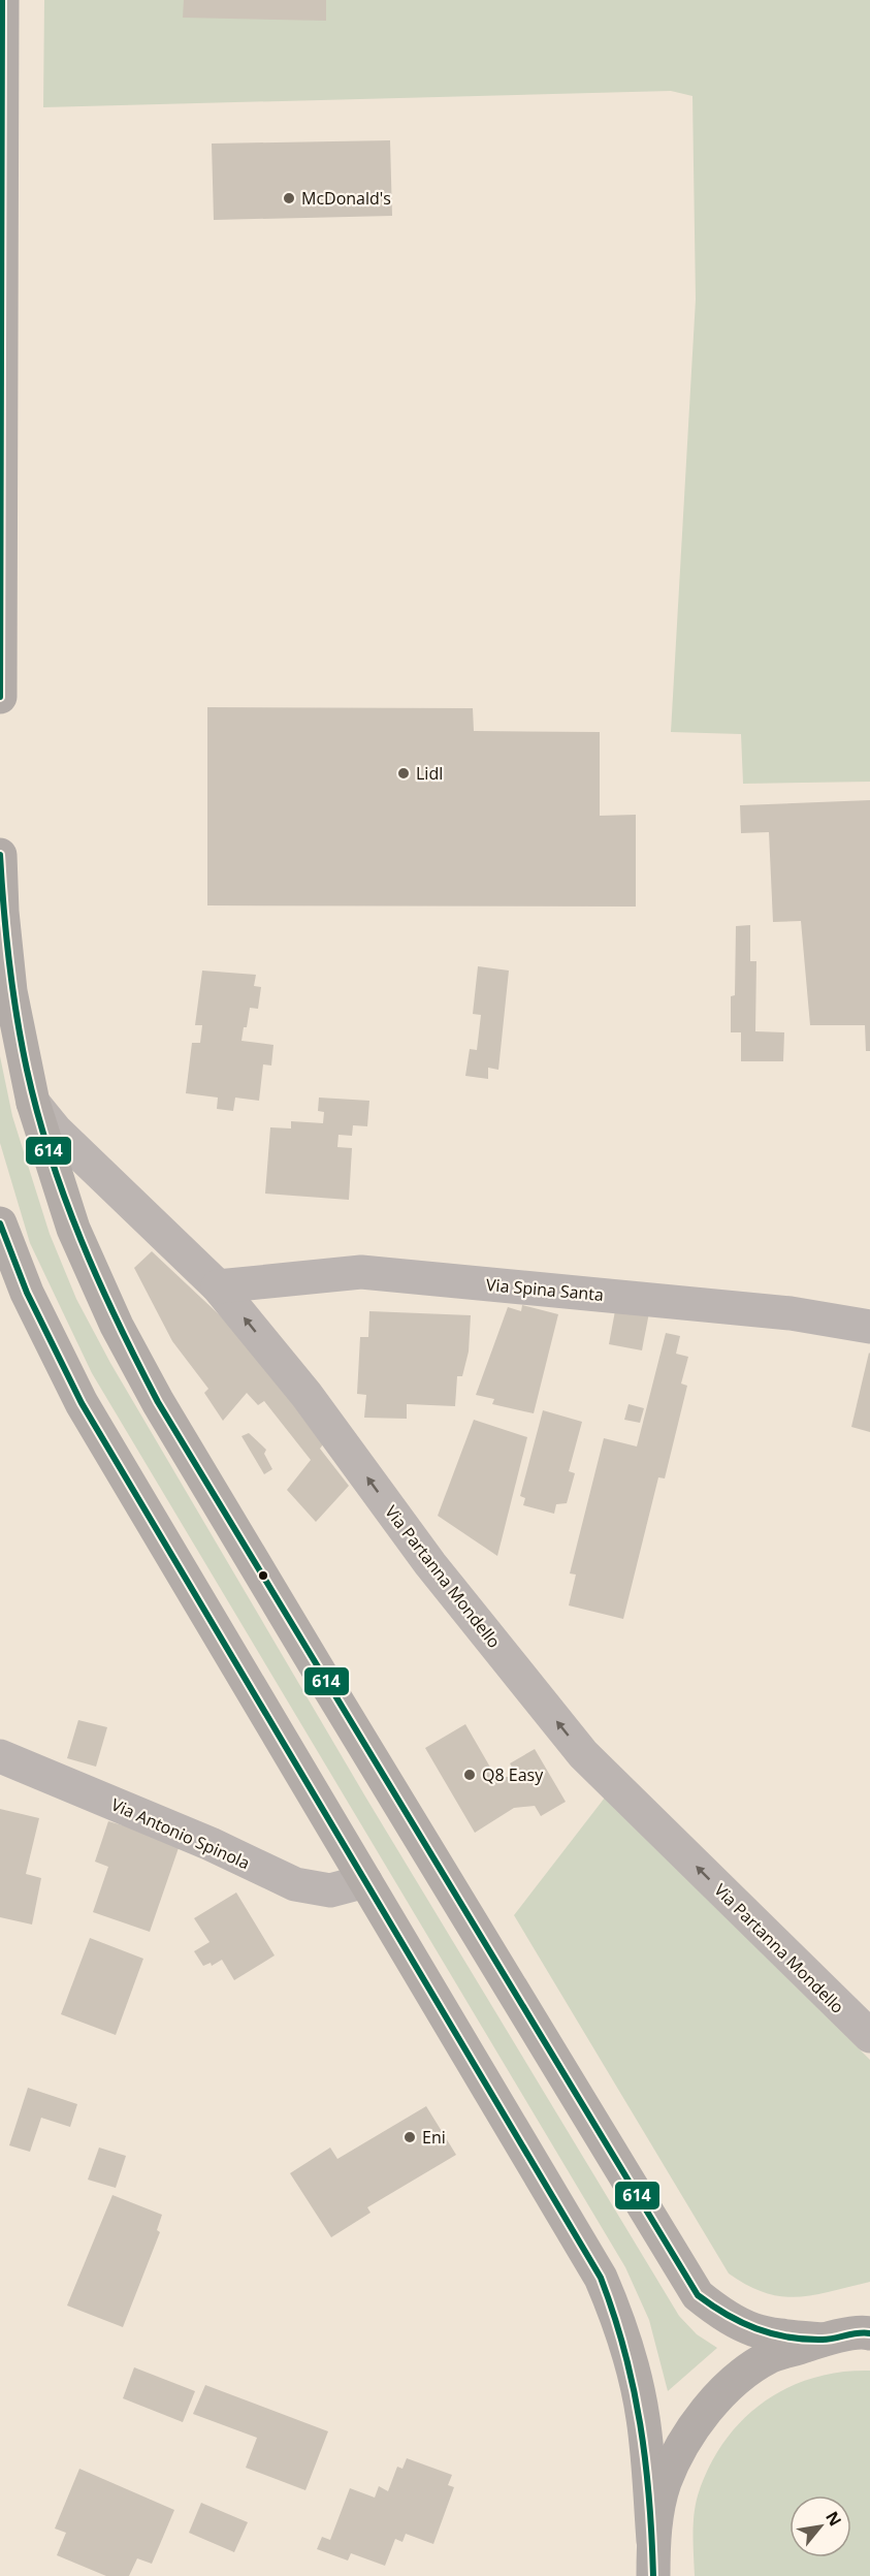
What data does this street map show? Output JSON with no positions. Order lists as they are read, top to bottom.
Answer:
{
  "streets": {
    "street": ["Via Spina Santa", "Via Partanna Mondello", "Via Antonio Spinola"]
  },
  "crossings": [
    ["Via Spina Santa", "Via Partanna Mondello"]
  ],
  "one_way": ["Via Partanna Mondello"],
  "places": [
    "McDonald's",
    "Lidl",
    "Q8 Easy",
    "Eni"
  ],
  "lines": ["transit line 614"],
  "north": "top right"
}
